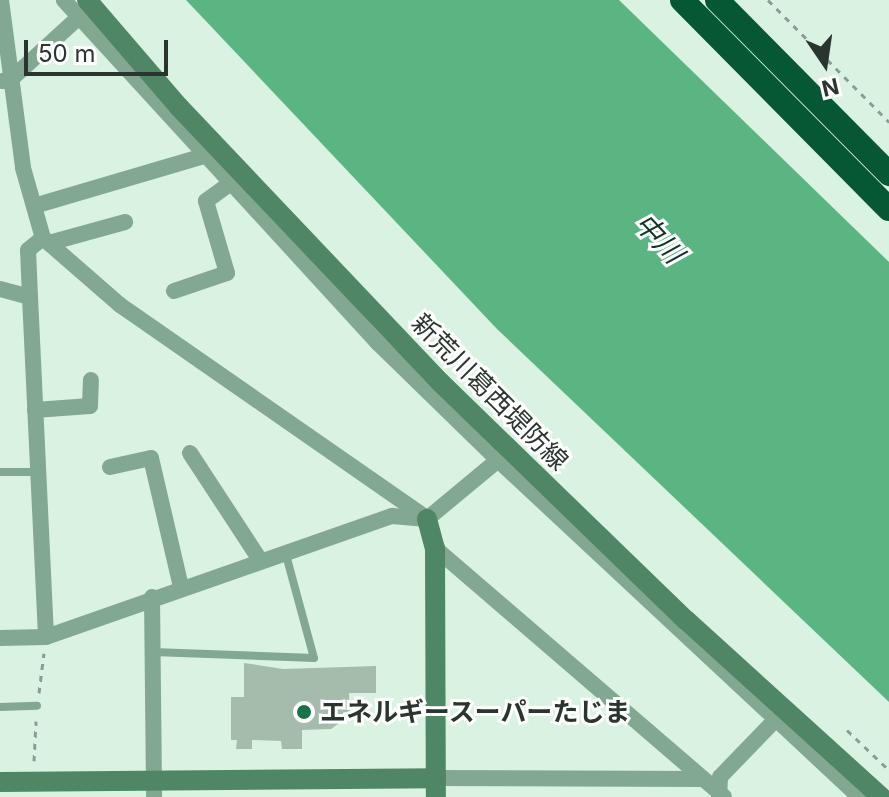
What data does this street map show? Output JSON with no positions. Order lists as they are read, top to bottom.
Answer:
{
  "streets": {
    "main road": ["新荒川葛西堤防線"]
  },
  "water": ["中川"],
  "places": ["エネルギースーパーたじま"],
  "scale_bar": "50 m",
  "north": "bottom"
}
